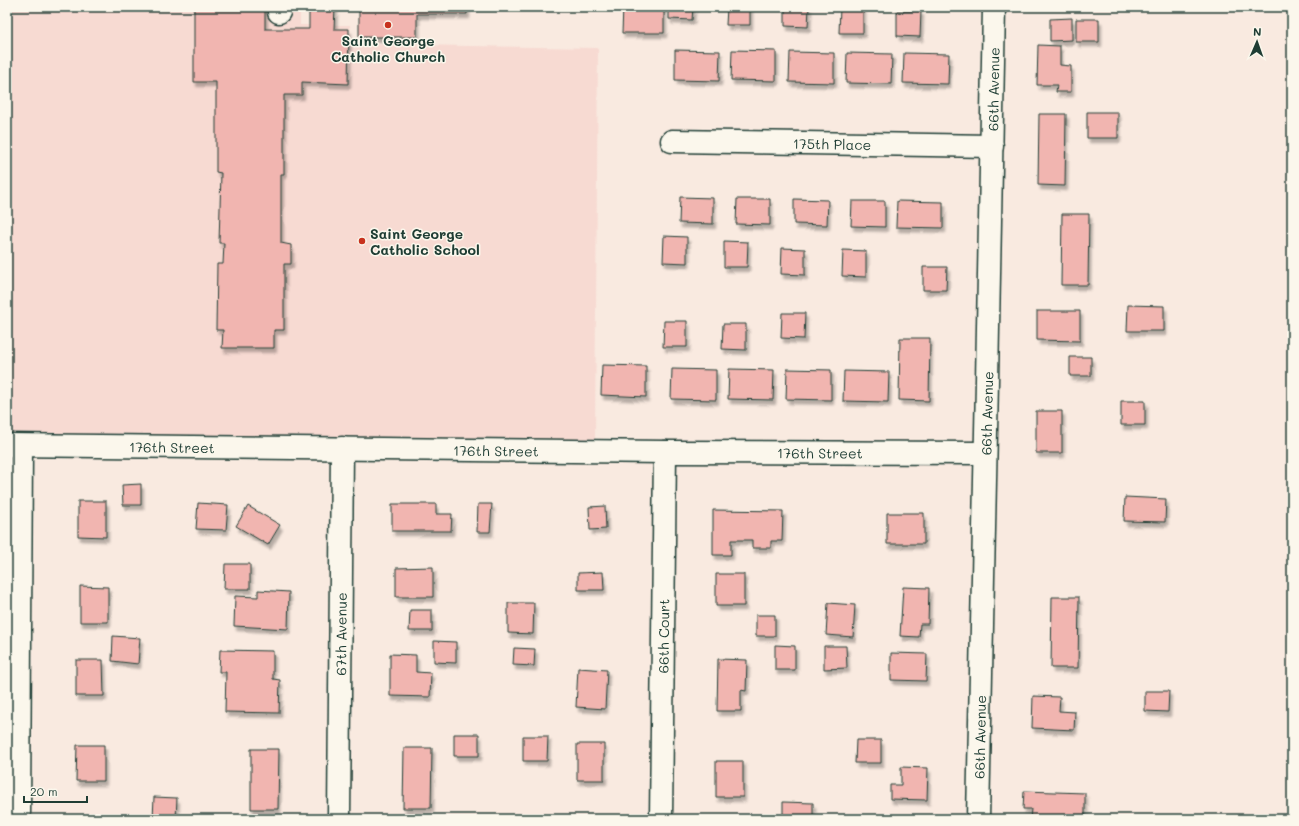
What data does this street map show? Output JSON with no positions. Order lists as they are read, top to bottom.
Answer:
{
  "streets": {
    "street": [
      "66th Avenue",
      "175th Place",
      "176th Street",
      "67th Avenue",
      "66th Court"
    ]
  },
  "crossings": [
    ["66th Avenue", "175th Place"],
    ["66th Avenue", "176th Street"],
    ["176th Street", "67th Avenue"],
    ["176th Street", "66th Court"]
  ],
  "places": ["Saint George Catholic Church", "Saint George Catholic School"],
  "scale_bar": "20 m",
  "north": "top"
}
